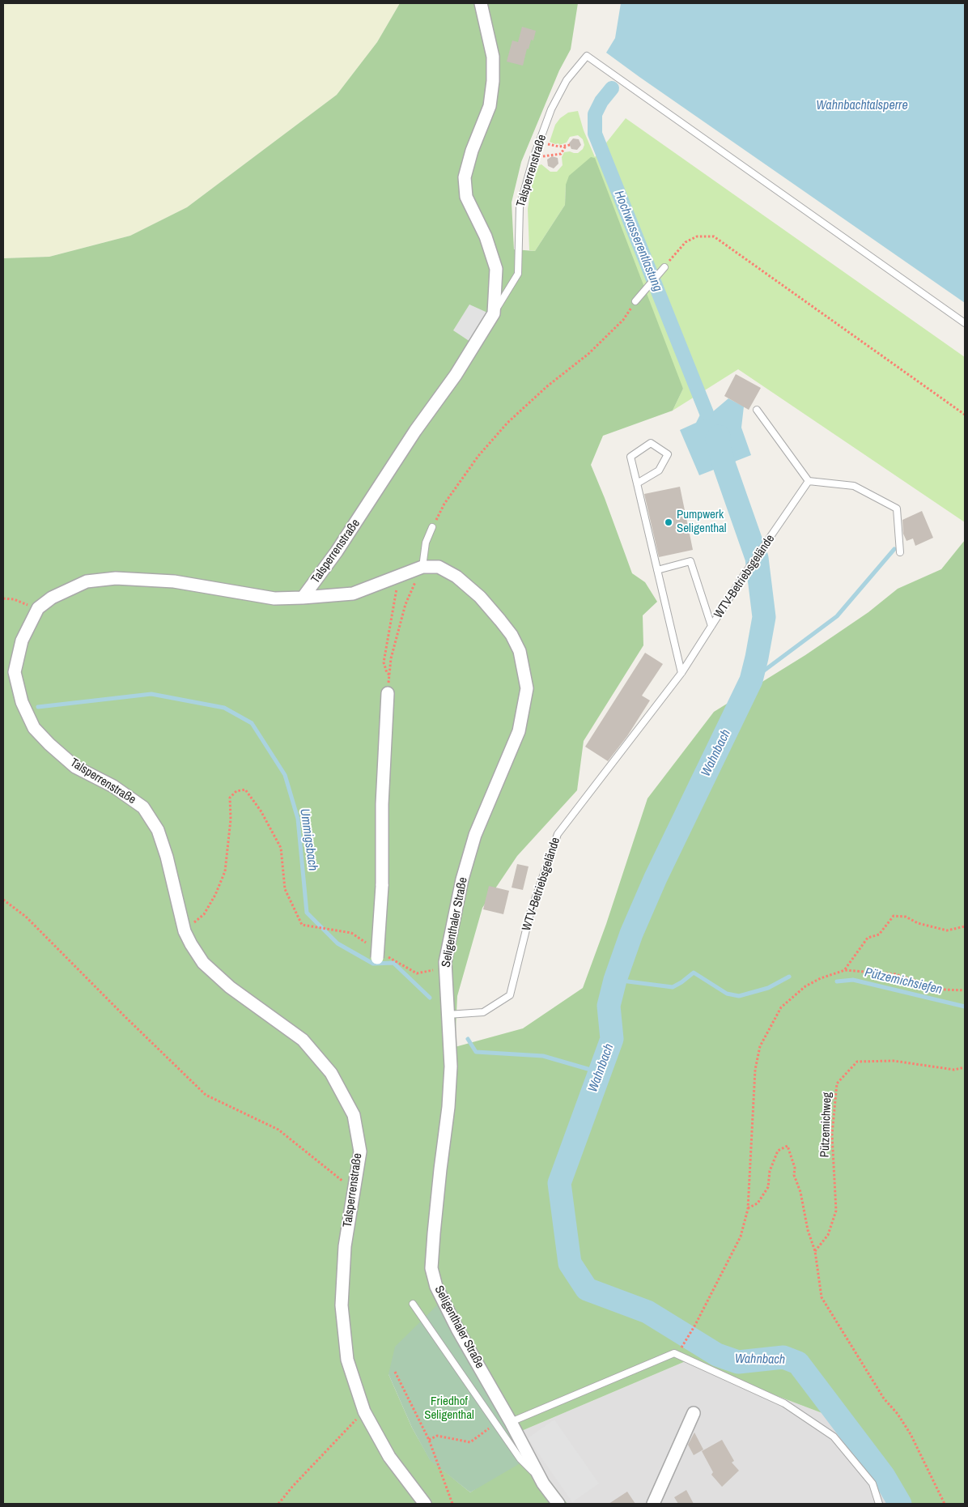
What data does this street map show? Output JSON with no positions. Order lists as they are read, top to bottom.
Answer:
{
  "streets": {
    "street": ["Talsperrenstraße", "Seligenthaler Straße"],
    "lane": ["WTV-Betriebsgelände"],
    "path": ["Pützemichweg"]
  },
  "crossings": [
    ["Talsperrenstraße", "Seligenthaler Straße"],
    ["WTV-Betriebsgelände", "Seligenthaler Straße"]
  ],
  "water": [
    "Wahnbachtalsperre",
    "Hochwasserentlastung",
    "Wahnbach",
    "Ummigsbach",
    "Pützemichsiefen"
  ],
  "parks": ["Friedhof Seligenthal"],
  "places": ["Pumpwerk Seligenthal"]
}
